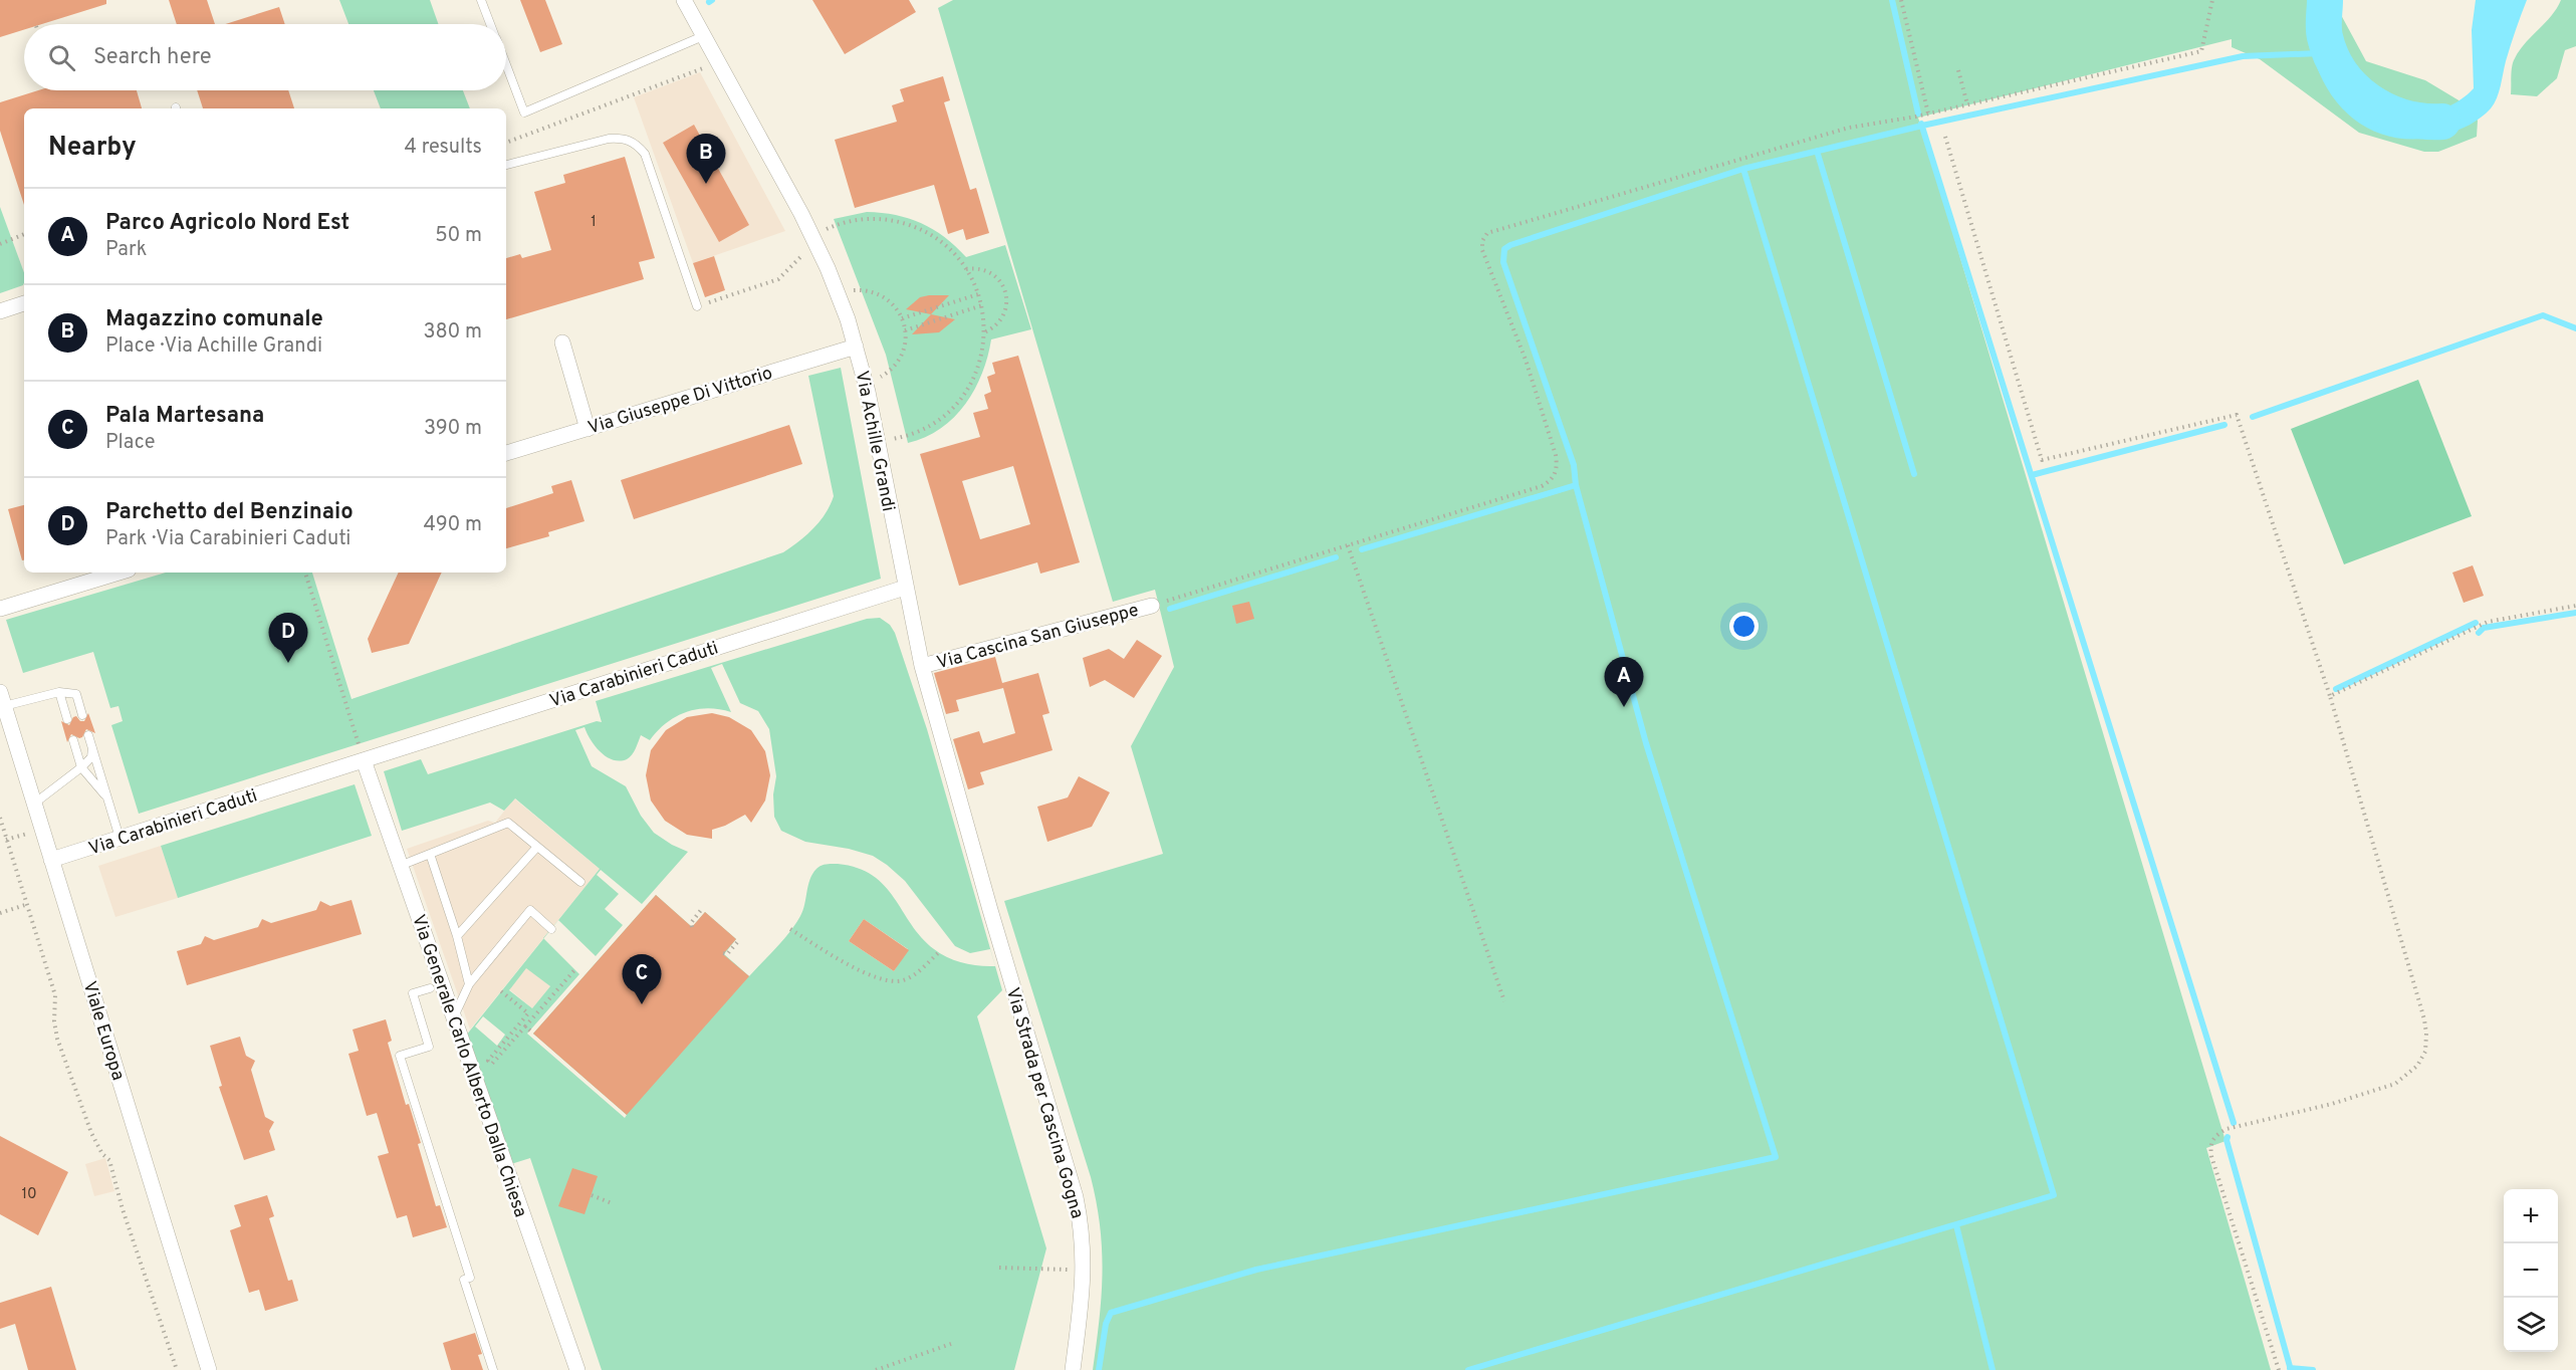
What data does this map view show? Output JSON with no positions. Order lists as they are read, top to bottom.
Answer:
{
  "streets": {
    "street": [
      "Via Giuseppe Di Vittorio",
      "Via Achille Grandi",
      "Via Cascina San Giuseppe",
      "Via Carabinieri Caduti",
      "Viale Europa",
      "Via Generale Carlo Alberto Dalla Chiesa",
      "Via Strada per Cascina Gogna"
    ]
  },
  "crossings": [
    ["Via Giuseppe Di Vittorio", "Via Achille Grandi"],
    ["Via Achille Grandi", "Via Cascina San Giuseppe"],
    ["Via Achille Grandi", "Via Carabinieri Caduti"],
    ["Via Achille Grandi", "Via Strada per Cascina Gogna"],
    ["Via Carabinieri Caduti", "Viale Europa"],
    ["Via Carabinieri Caduti", "Via Generale Carlo Alberto Dalla Chiesa"]
  ],
  "house_numbers": ["1", "10"],
  "page": {
    "search": "Search here",
    "heading": ["Nearby", "4 results"],
    "pins": [
      "B",
      "D",
      "A",
      "C"
    ],
    "list": [
      {
        "mark": "A",
        "name": "Parco Agricolo Nord Est",
        "note": "Park",
        "value": "50 m"
      },
      {
        "mark": "B",
        "name": "Magazzino comunale",
        "note": "Place · Via Achille Grandi",
        "value": "380 m"
      },
      {
        "mark": "C",
        "name": "Pala Martesana",
        "note": "Place",
        "value": "390 m"
      },
      {
        "mark": "D",
        "name": "Parchetto del Benzinaio",
        "note": "Park · Via Carabinieri Caduti",
        "value": "490 m"
      }
    ],
    "map_buttons": ["+", "−"]
  }
}
